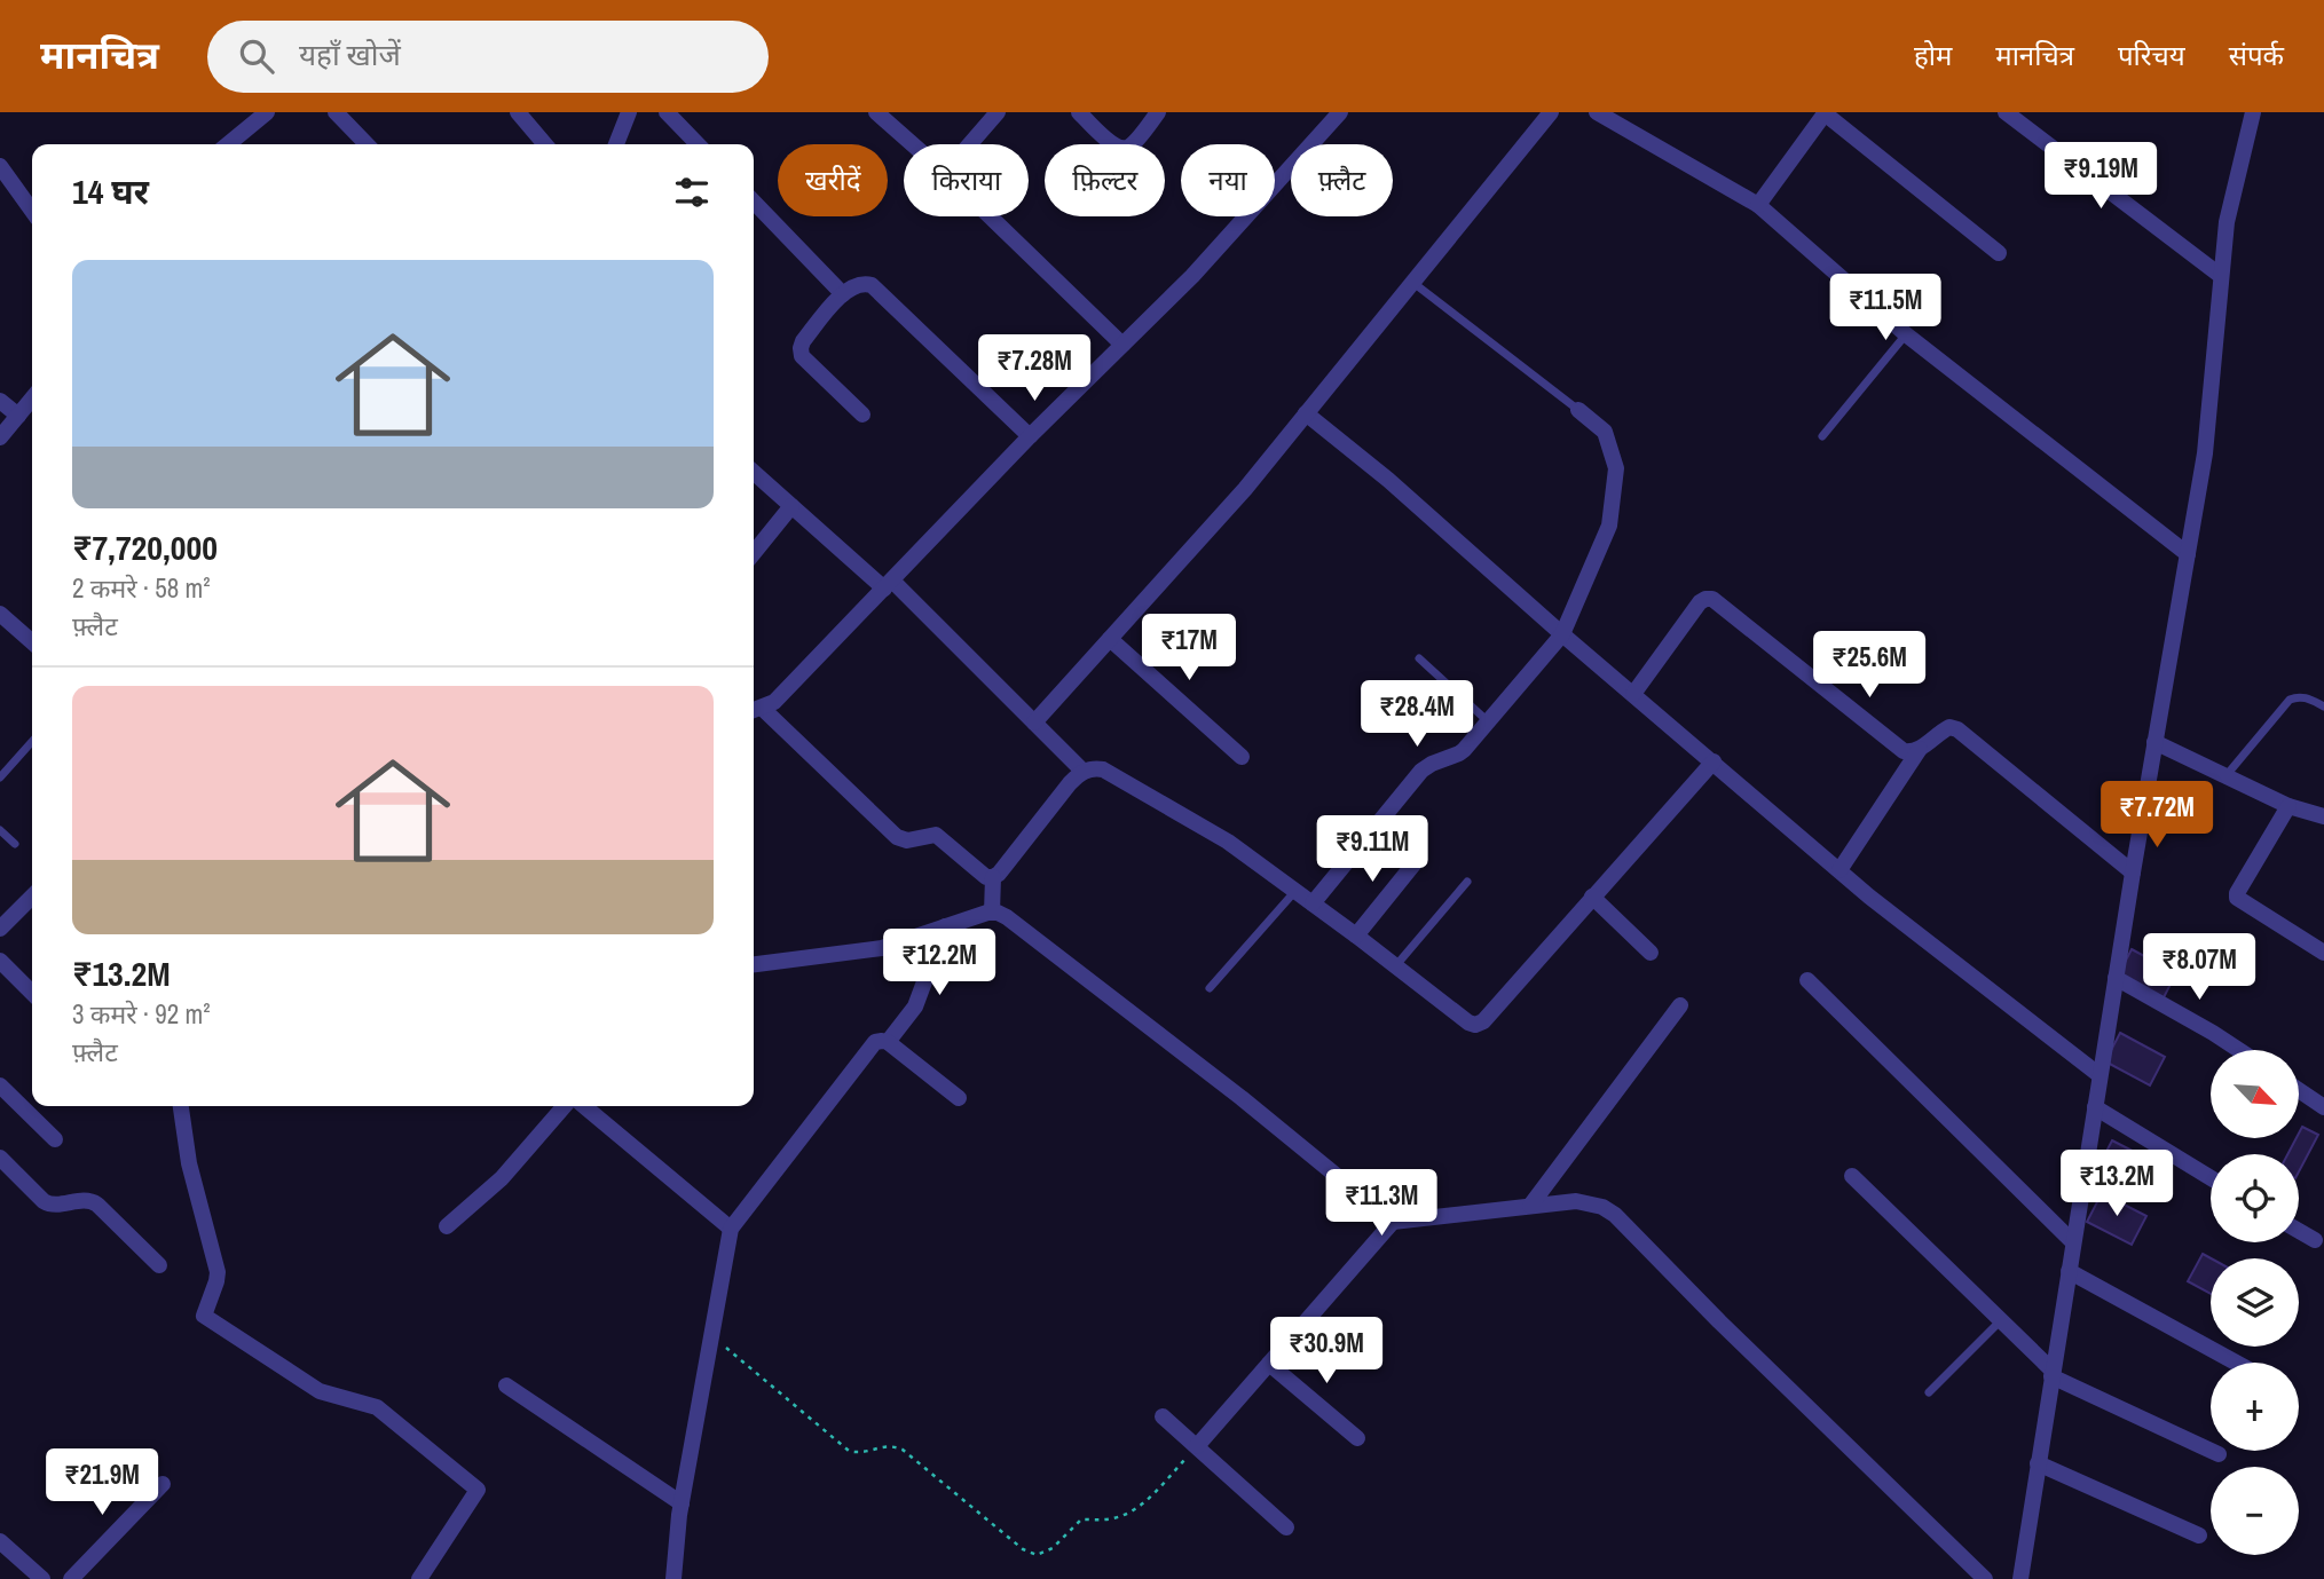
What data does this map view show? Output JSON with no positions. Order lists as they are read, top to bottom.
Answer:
{
  "north": "bottom right",
  "page": {
    "header": "मानचित्र",
    "search": "यहाँ खोजें",
    "nav": [
      "होम",
      "मानचित्र",
      "परिचय",
      "संपर्क"
    ],
    "price": [
      "₹9.19M",
      "₹11.5M",
      "₹7.28M",
      "₹17M",
      "₹25.6M",
      "₹28.4M",
      "₹7.72M",
      "₹9.11M",
      "₹12.2M",
      "₹8.07M",
      "₹13.2M",
      "₹11.3M",
      "₹30.9M",
      "₹21.9M"
    ],
    "chip": [
      "खरीदें",
      "किराया",
      "फ़िल्टर",
      "नया",
      "फ़्लैट"
    ],
    "heading": "14 घर",
    "list": [
      {
        "name": "₹7,720,000",
        "note": "2 कमरे · 58 m² · फ़्लैट"
      },
      {
        "name": "₹13.2M",
        "note": "3 कमरे · 92 m² · फ़्लैट"
      }
    ],
    "map_buttons": ["+", "−"]
  }
}
